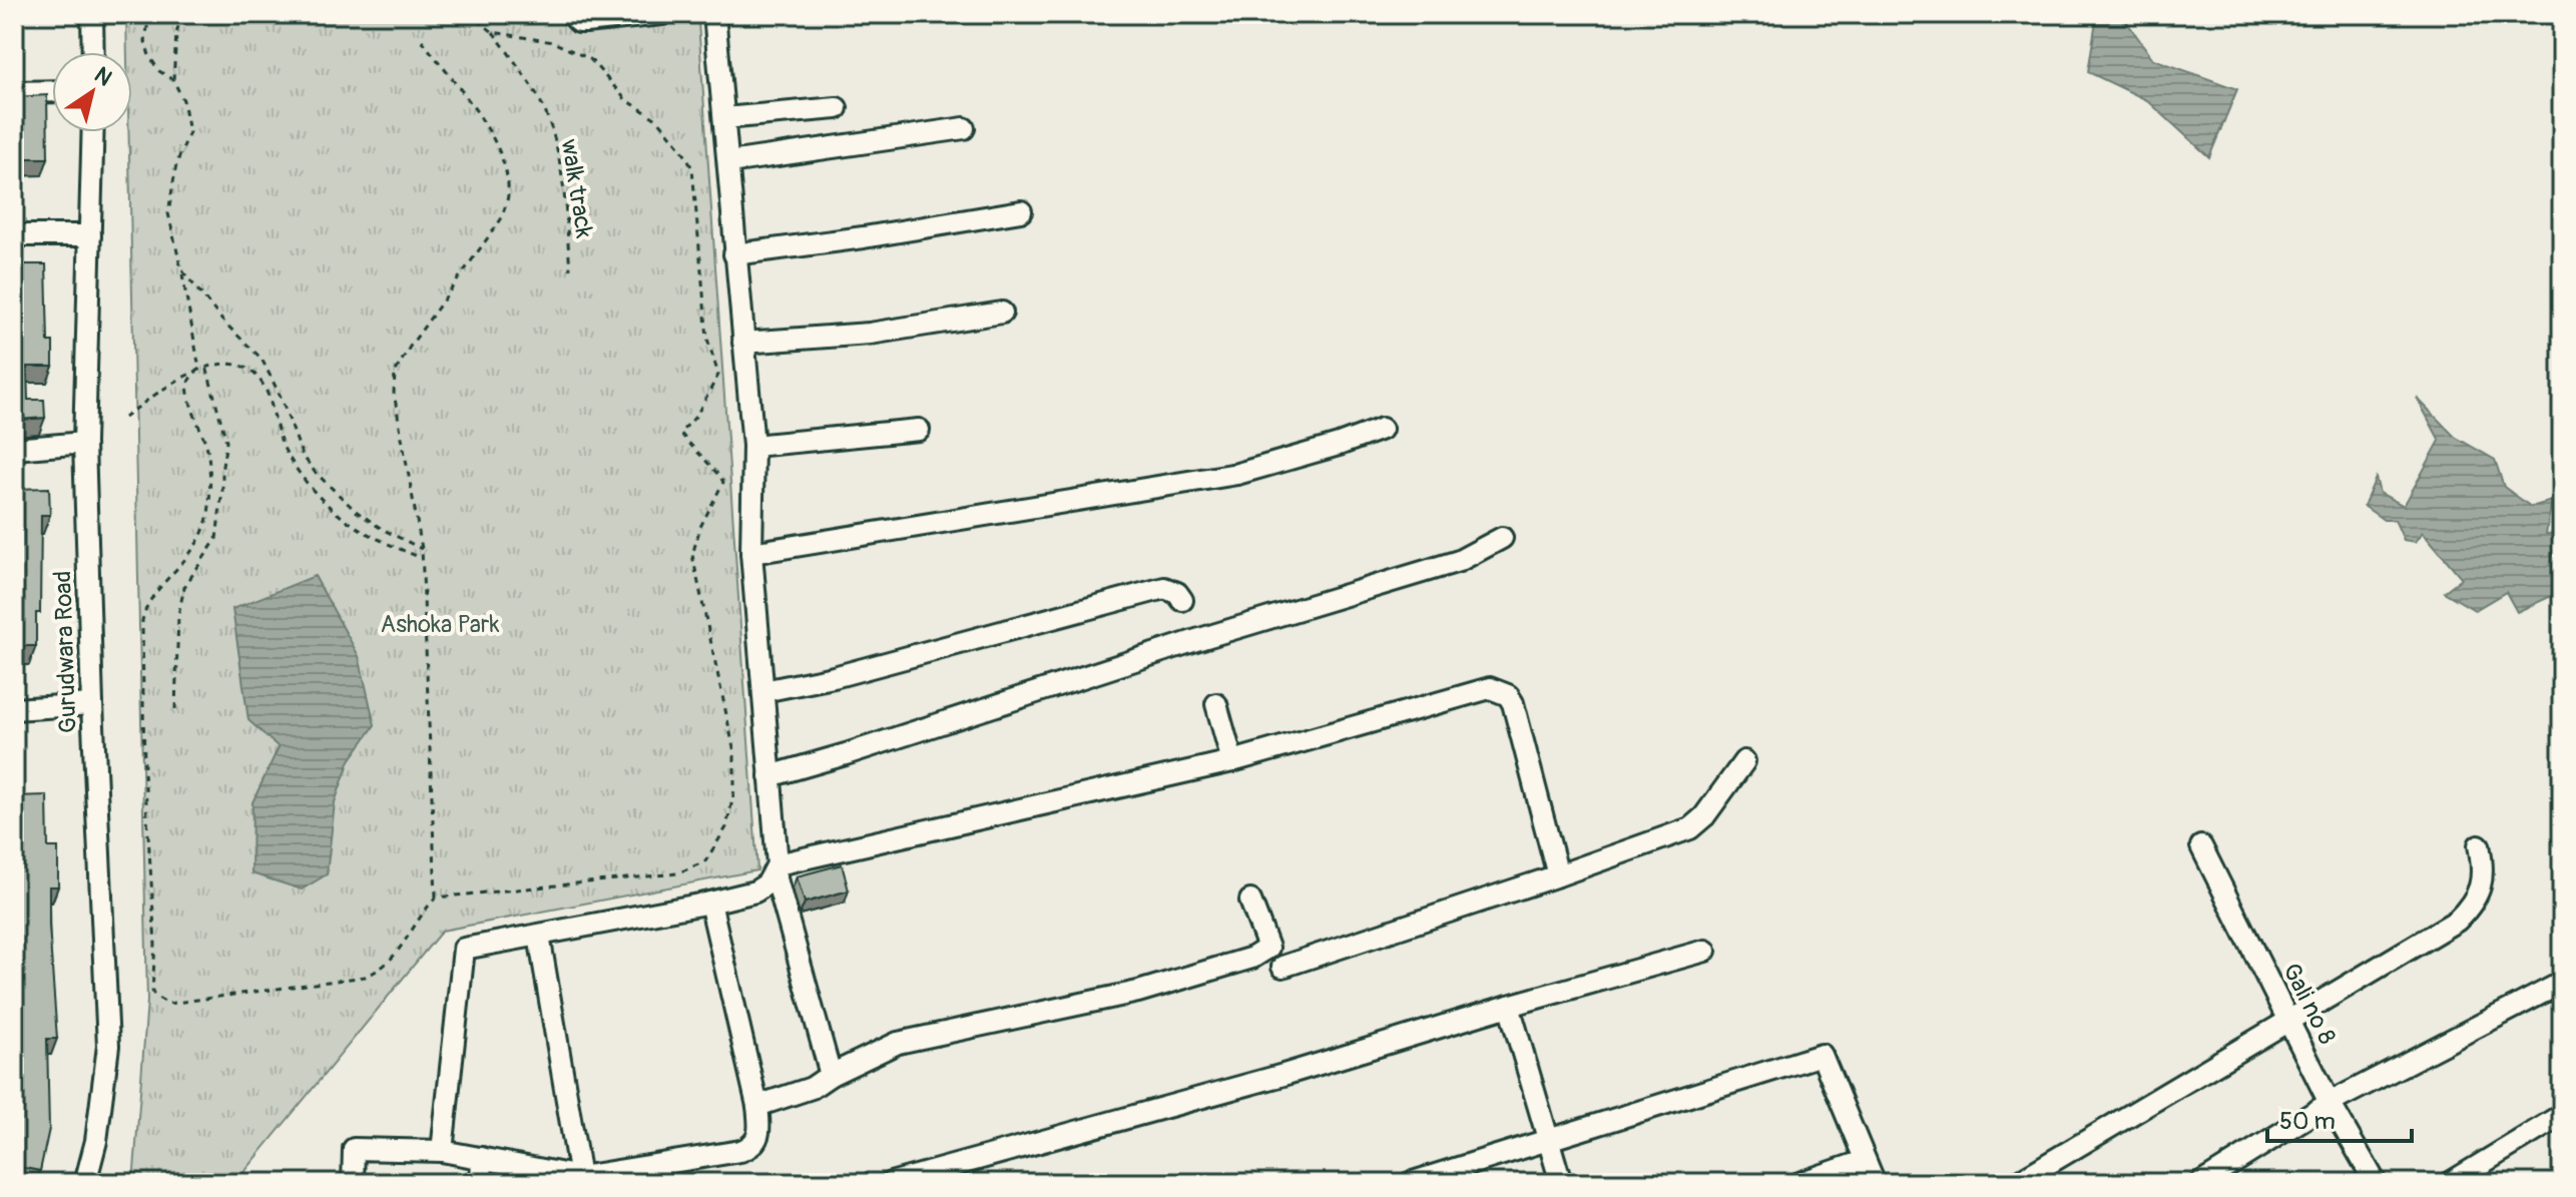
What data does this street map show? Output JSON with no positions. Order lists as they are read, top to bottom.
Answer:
{
  "streets": {
    "street": ["Gurudwara Road", "Gali no 8"],
    "path": ["walk track"]
  },
  "parks": ["Ashoka Park"],
  "scale_bar": "50 m",
  "north": "top right"
}
